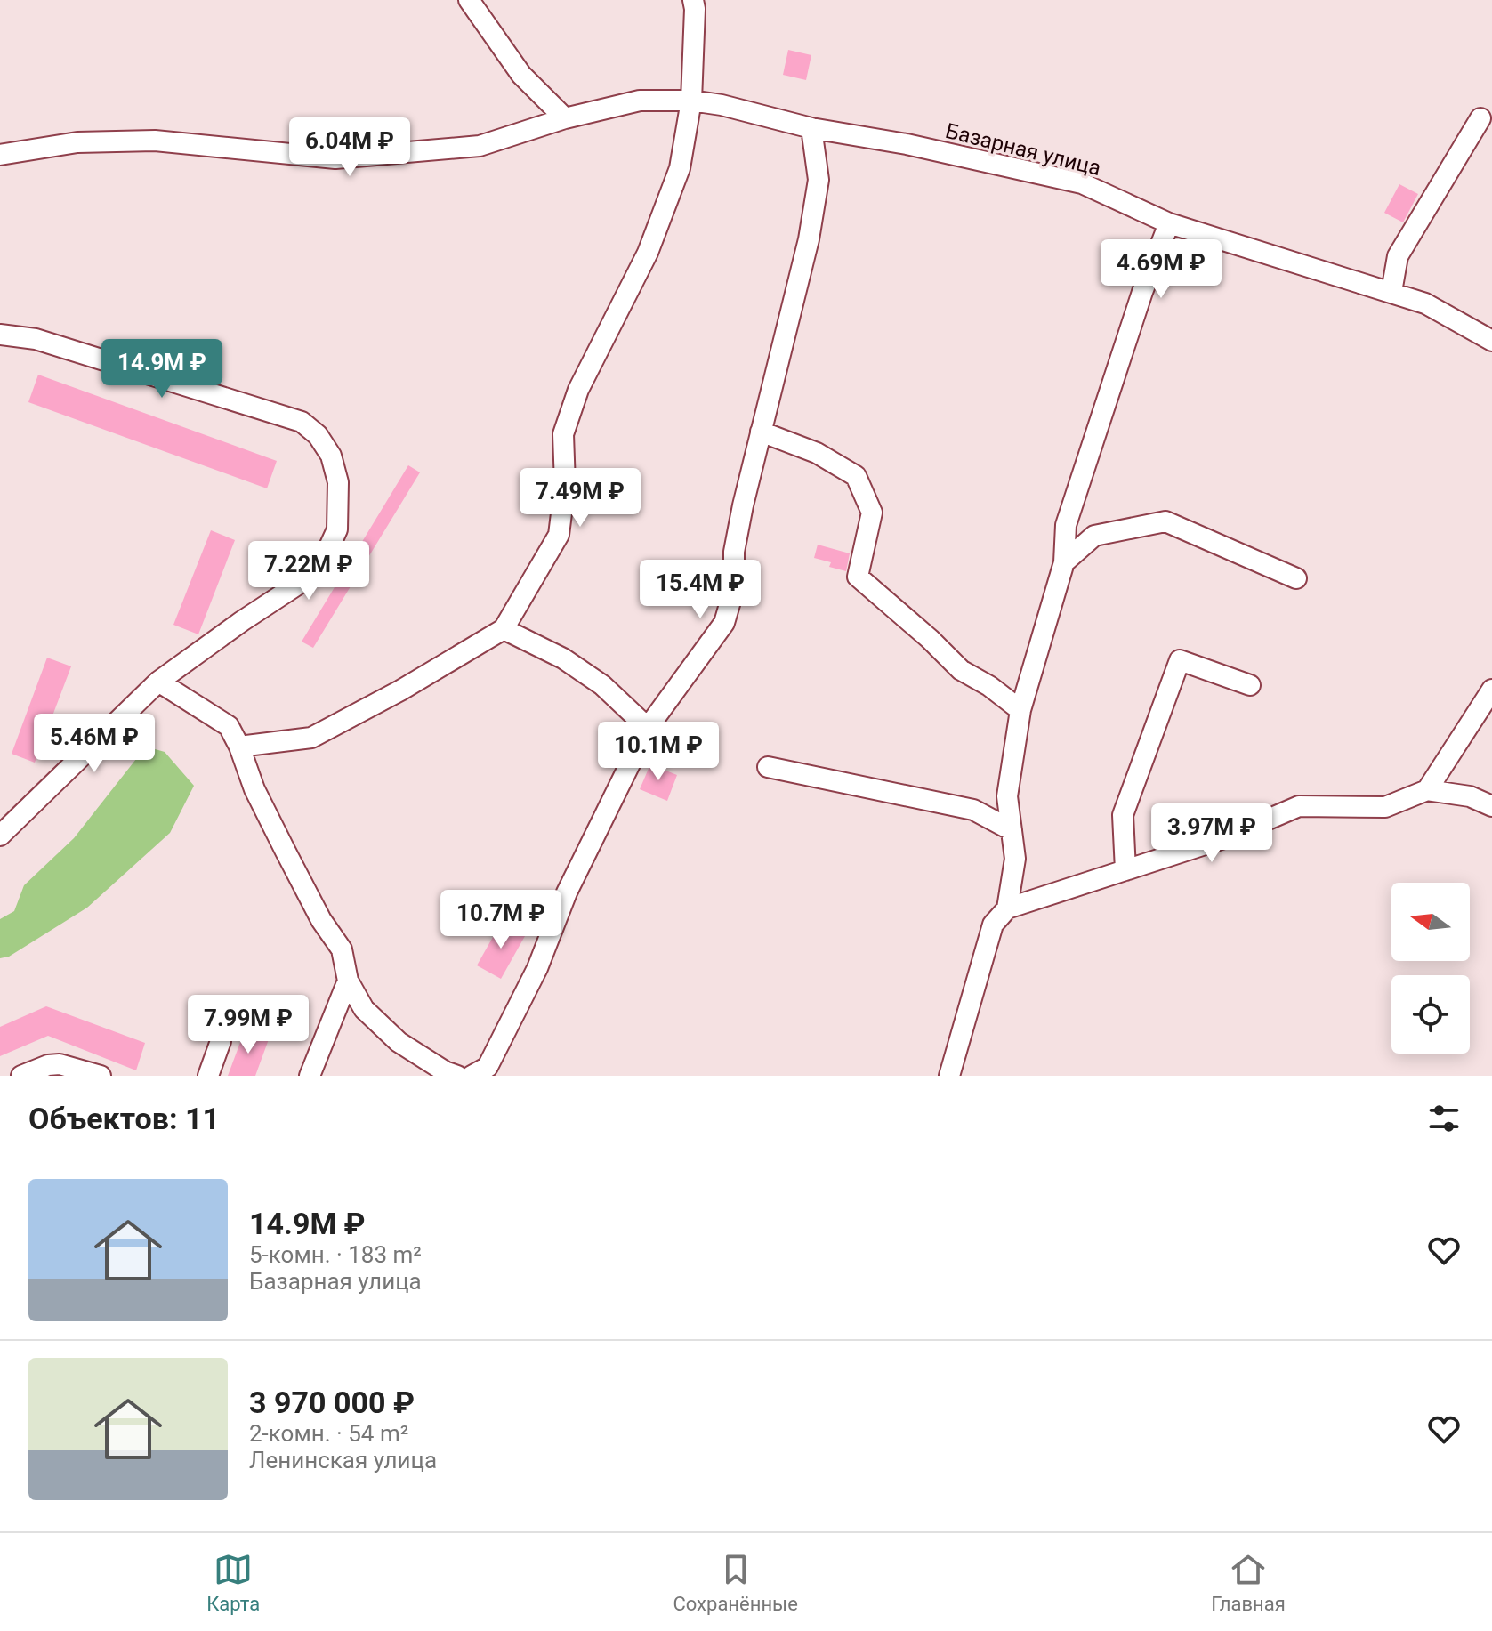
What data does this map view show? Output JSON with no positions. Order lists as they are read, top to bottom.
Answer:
{
  "streets": {
    "street": ["Базарная улица"]
  },
  "north": "left",
  "page": {
    "price": [
      "6.04M ₽",
      "4.69M ₽",
      "14.9M ₽",
      "7.49M ₽",
      "7.22M ₽",
      "15.4M ₽",
      "5.46M ₽",
      "10.1M ₽",
      "3.97M ₽",
      "10.7M ₽",
      "7.99M ₽"
    ],
    "heading": "Объектов: 11",
    "list": [
      {
        "name": "14.9M ₽",
        "note": "5-комн. · 183 m² · Базарная улица"
      },
      {
        "name": "3 970 000 ₽",
        "note": "2-комн. · 54 m² · Ленинская улица"
      }
    ],
    "tabs": ["Карта", "Сохранённые", "Главная"]
  }
}
